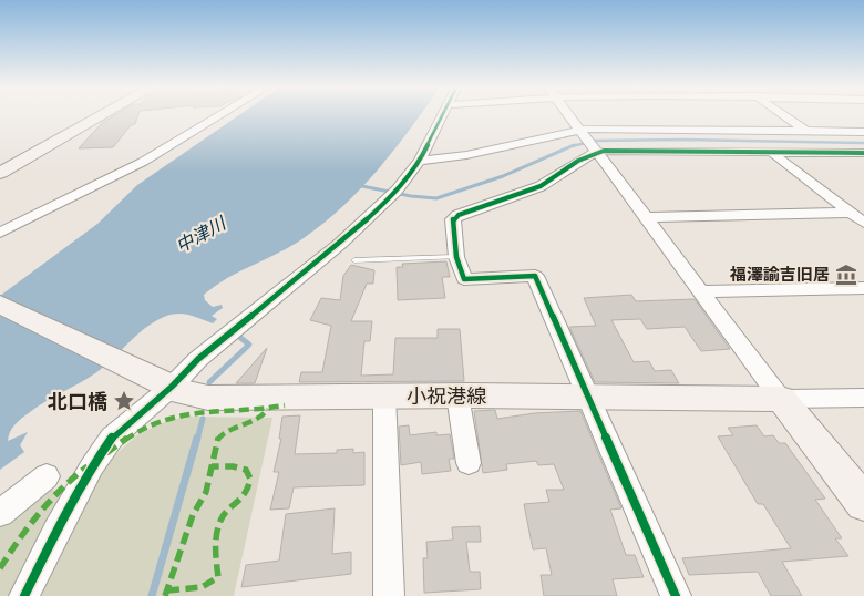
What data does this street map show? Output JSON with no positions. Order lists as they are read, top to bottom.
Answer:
{
  "streets": {
    "main road": ["小祝港線"]
  },
  "water": ["中津川"],
  "places": {
    "museum": ["福澤諭吉旧居"],
    "place": ["北口橋"]
  }
}
